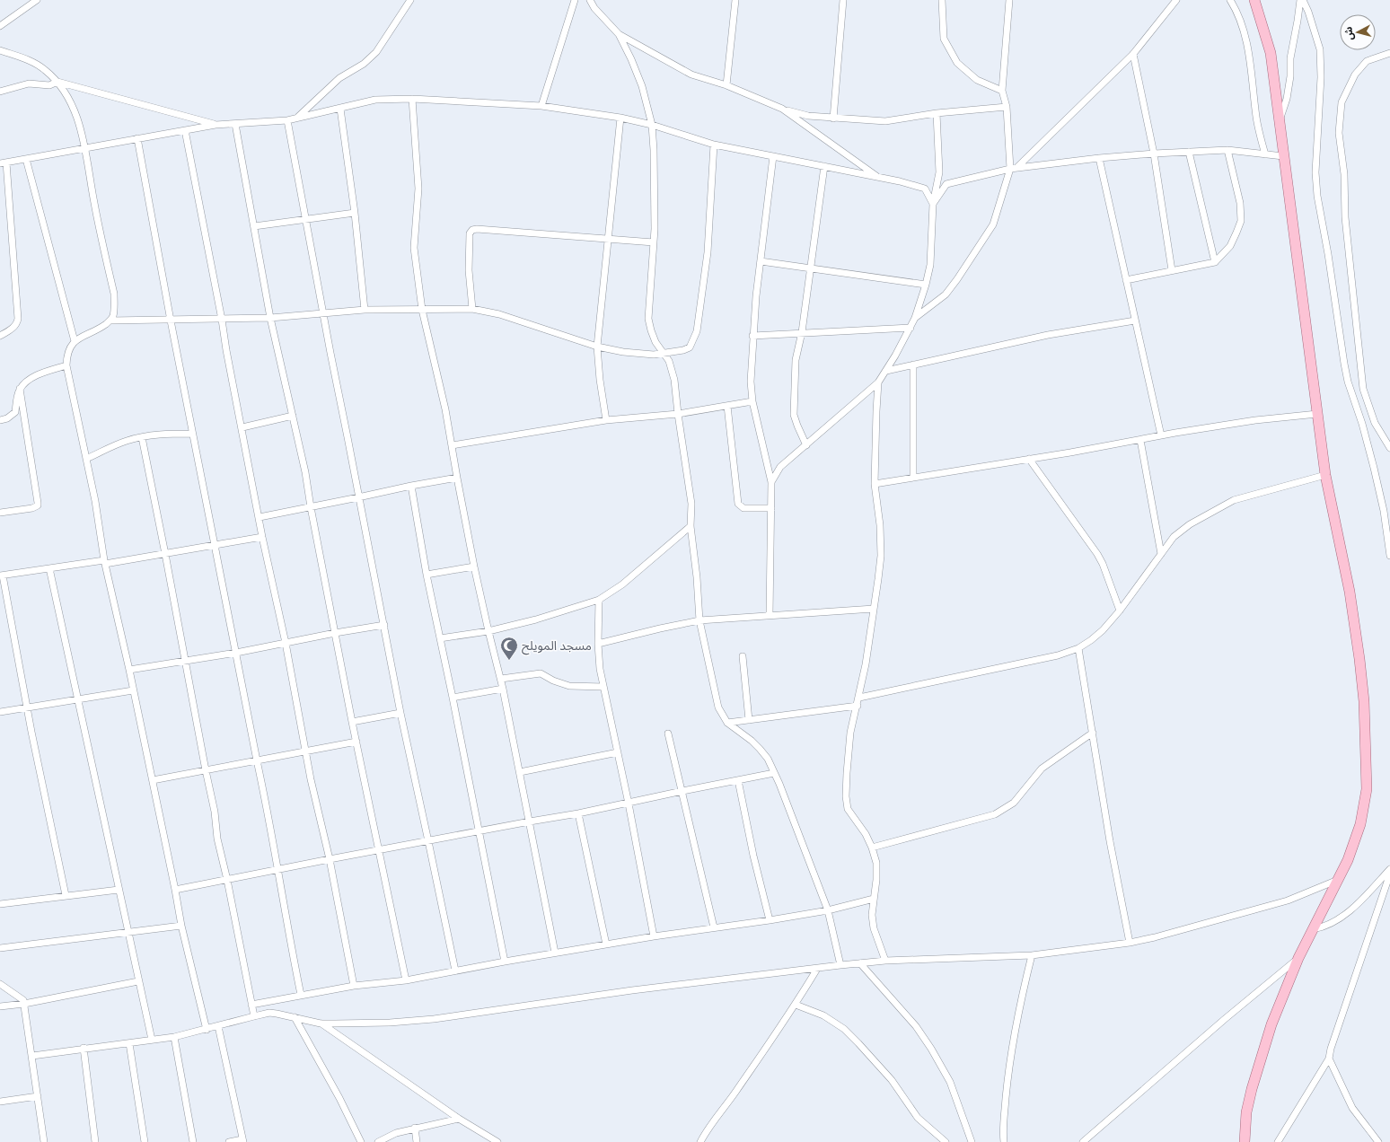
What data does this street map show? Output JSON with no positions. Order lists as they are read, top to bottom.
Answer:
{
  "places": {
    "mosque": ["مسجد المويلح"]
  },
  "north": "left"
}
